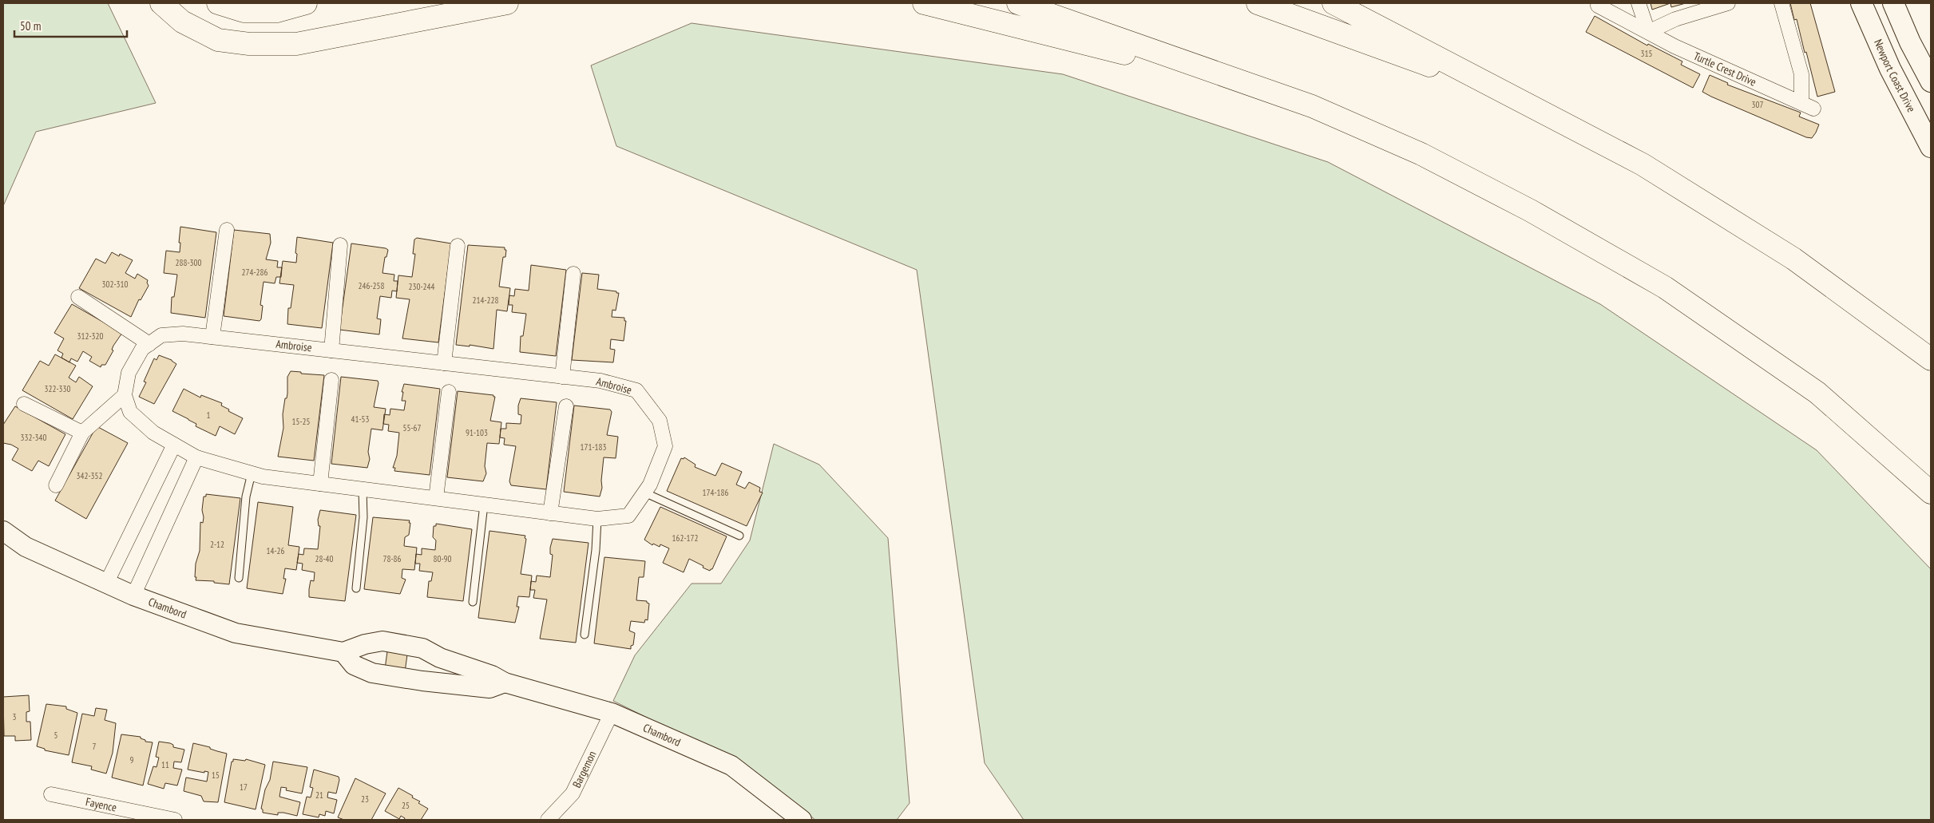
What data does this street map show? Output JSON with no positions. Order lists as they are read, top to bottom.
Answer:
{
  "streets": {
    "main road": ["Newport Coast Drive"],
    "street": [
      "Turtle Crest Drive",
      "Ambroise",
      "Chambord",
      "Bargemon",
      "Fayence"
    ]
  },
  "crossings": [
    ["Chambord", "Bargemon"]
  ],
  "house_numbers": [
    "315",
    "307",
    "288-300",
    "274-286",
    "302-310",
    "246-258",
    "230-244",
    "214-228",
    "312-320",
    "322-330",
    "1",
    "41-53",
    "15-25",
    "55-67",
    "91-103",
    "332-340",
    "171-183",
    "342-352",
    "174-186",
    "162-172",
    "2-12",
    "14-26",
    "28-40",
    "78-86",
    "80-90",
    "3",
    "5",
    "7",
    "9",
    "11",
    "15",
    "17",
    "21",
    "23",
    "25"
  ],
  "scale_bar": "50 m"
}
